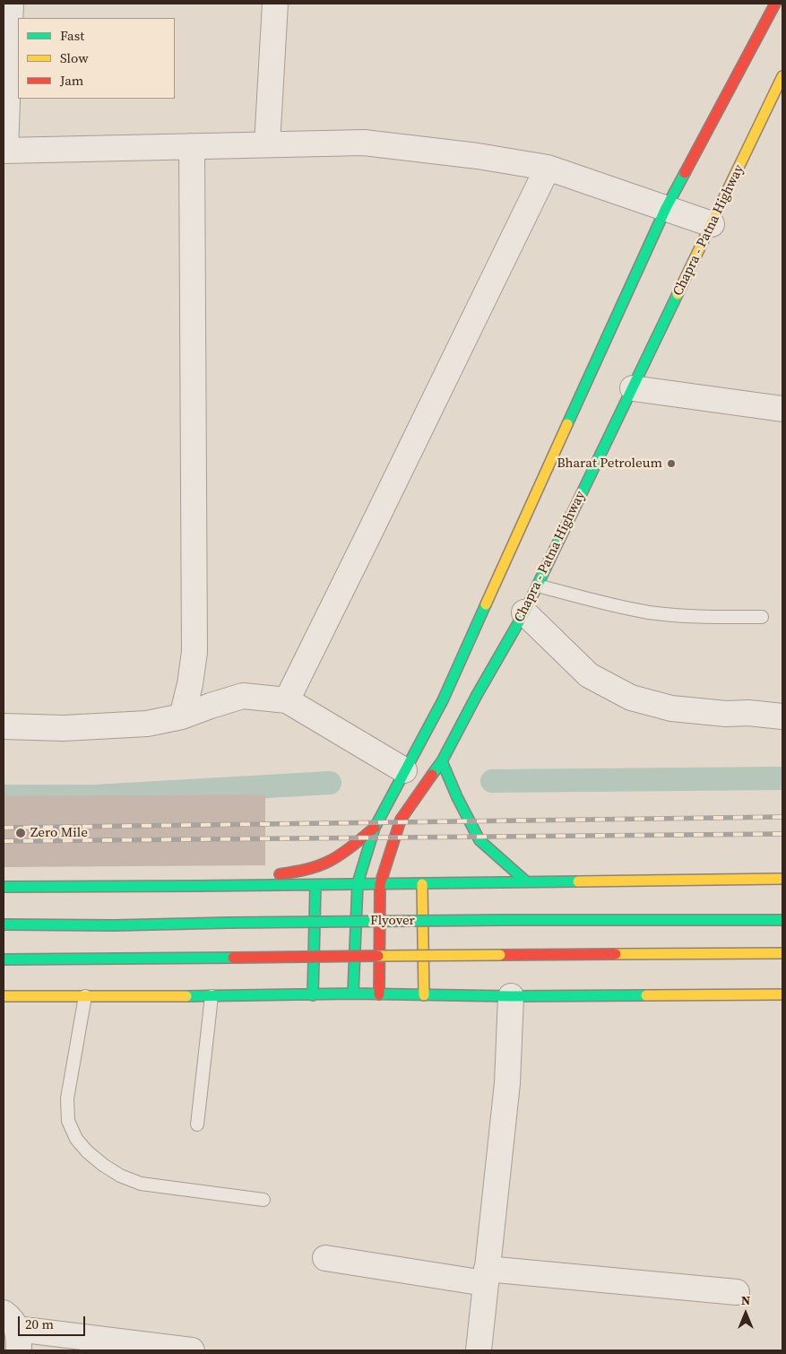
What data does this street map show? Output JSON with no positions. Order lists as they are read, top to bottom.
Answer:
{
  "streets": {
    "highway": ["Chapra - Patna Highway", "Flyover"]
  },
  "places": ["Bharat Petroleum", "Zero Mile"],
  "legend": ["Fast", "Slow", "Jam"],
  "scale_bar": "20 m",
  "north": "top"
}
